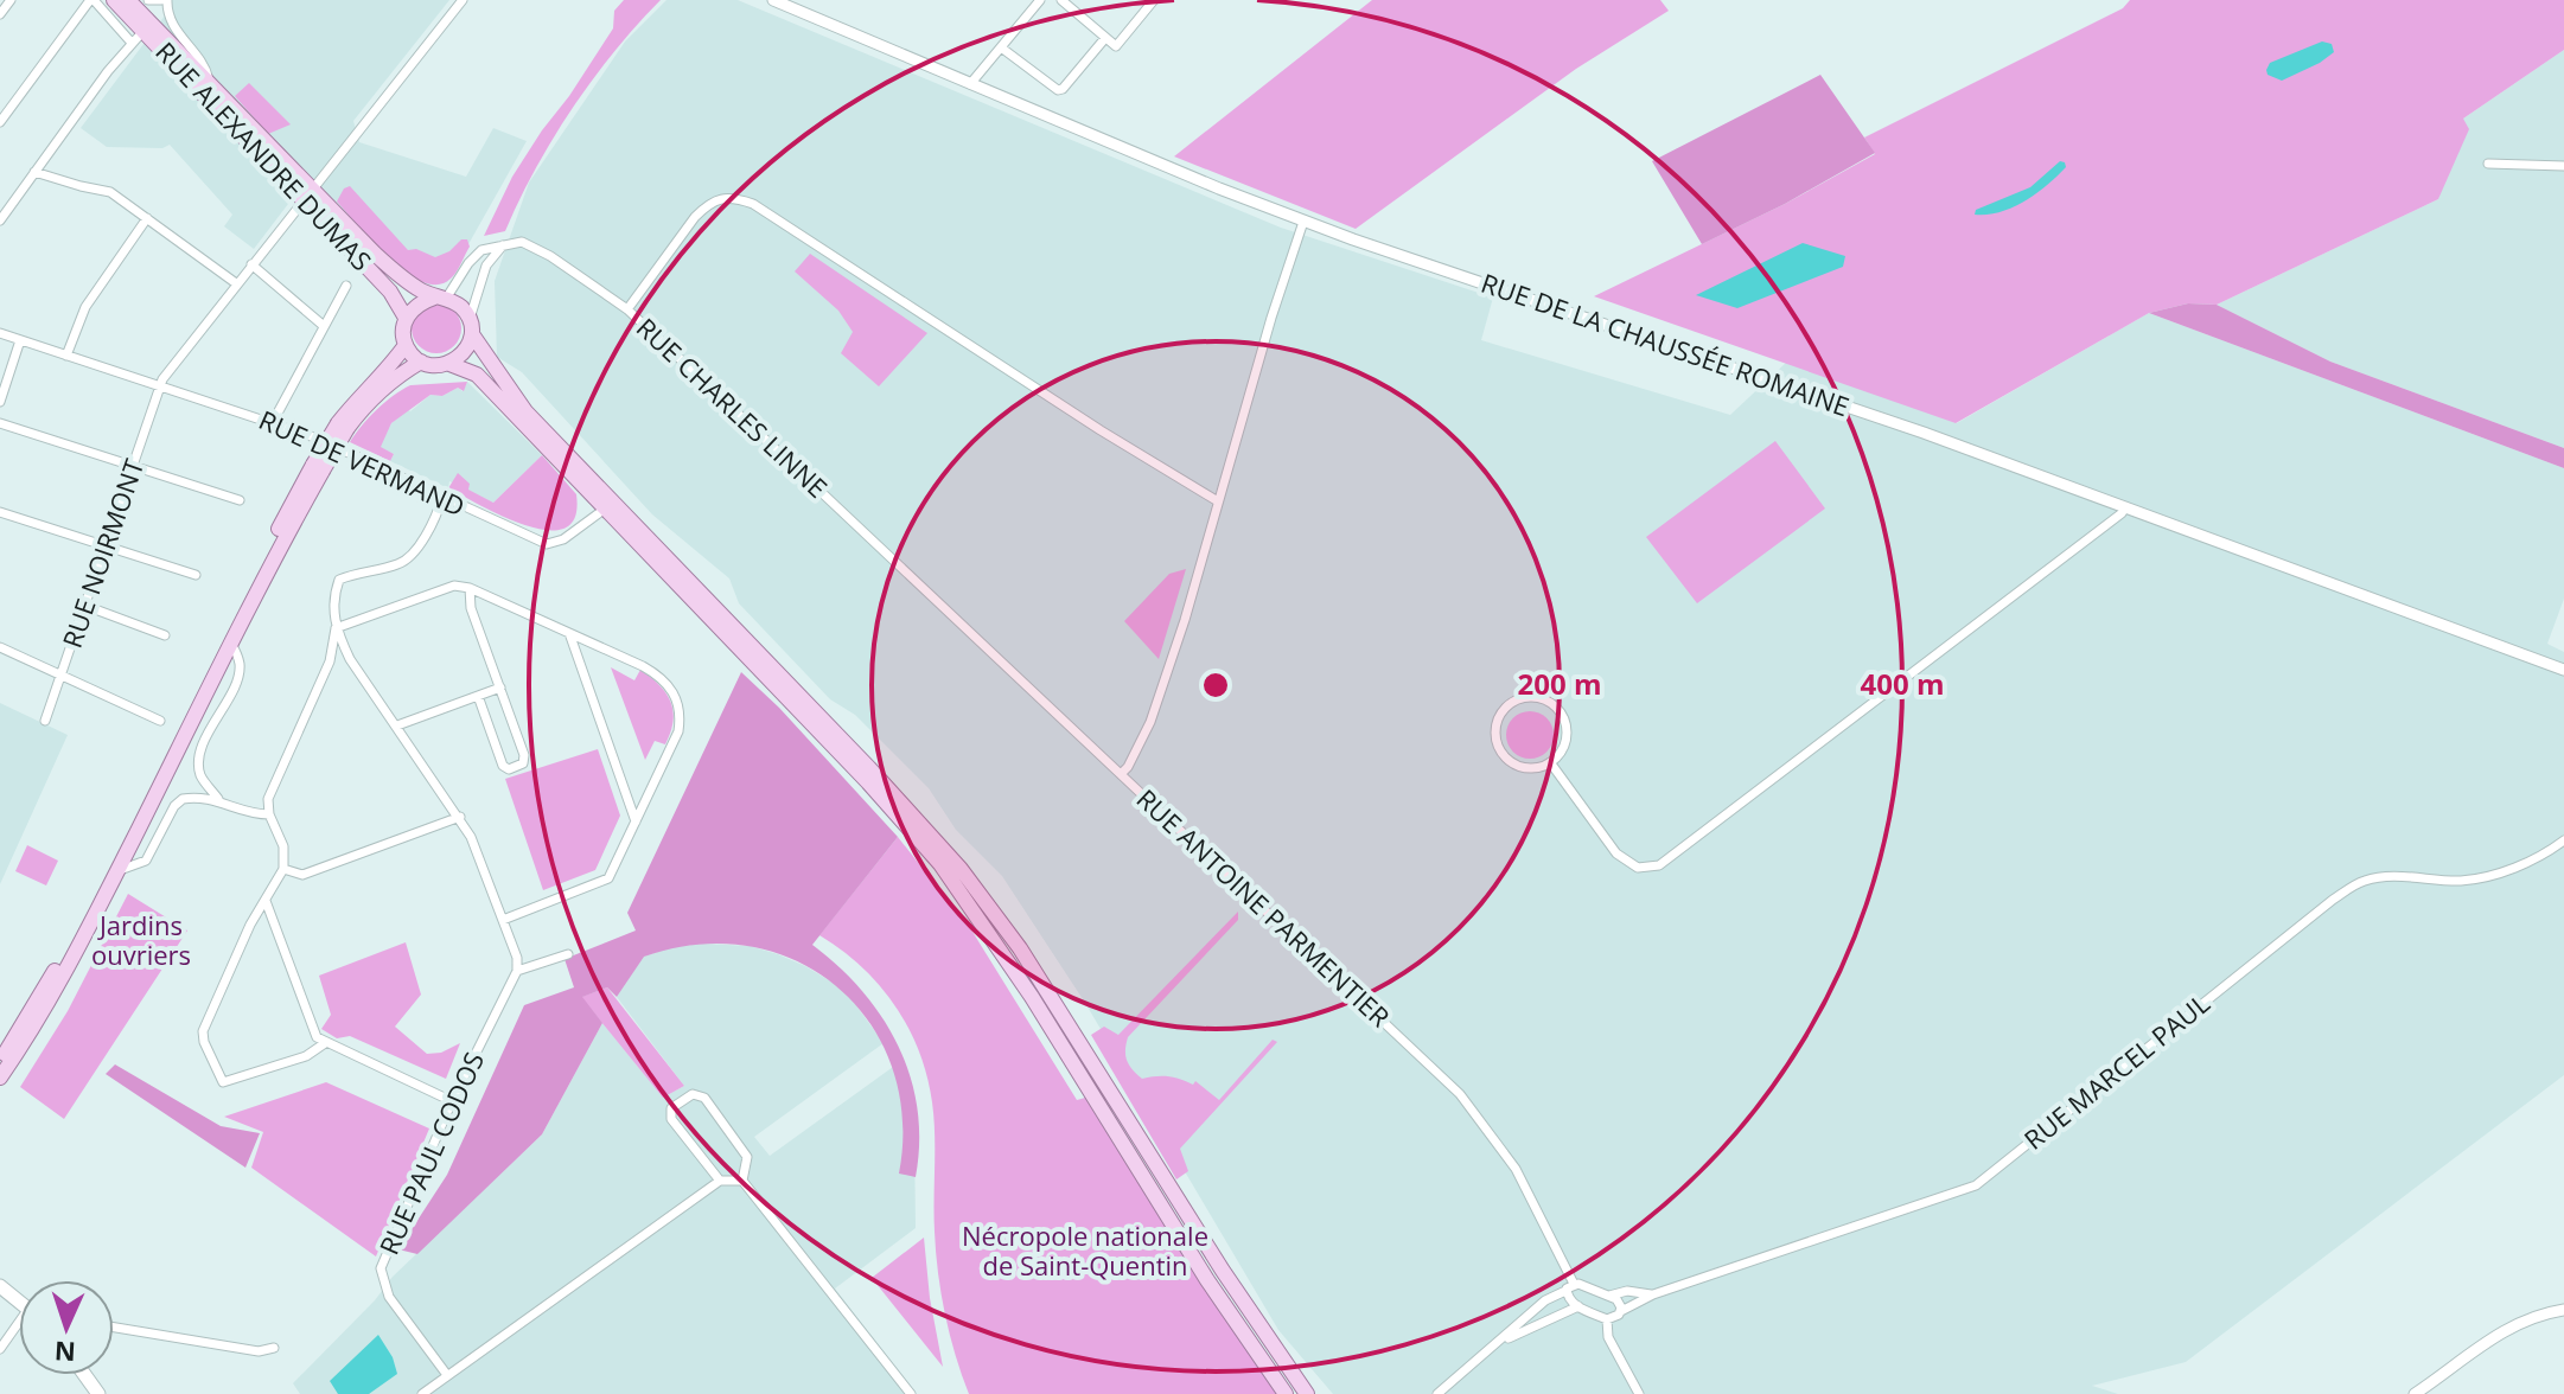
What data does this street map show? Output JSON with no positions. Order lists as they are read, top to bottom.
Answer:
{
  "streets": {
    "main road": ["RUE ALEXANDRE DUMAS"],
    "street": [
      "RUE DE LA CHAUSSÉE ROMAINE",
      "RUE CHARLES LINNE",
      "RUE DE VERMAND",
      "RUE NOIRMONT",
      "RUE ANTOINE PARMENTIER",
      "RUE MARCEL PAUL",
      "RUE PAUL CODOS"
    ]
  },
  "crossings": [
    ["RUE ALEXANDRE DUMAS", "RUE NOIRMONT"],
    ["RUE DE LA CHAUSSÉE ROMAINE", "RUE ANTOINE PARMENTIER"],
    ["RUE CHARLES LINNE", "RUE ANTOINE PARMENTIER"],
    ["RUE DE VERMAND", "RUE NOIRMONT"]
  ],
  "parks": ["Jardins ouvriers", "Nécropole nationale de Saint-Quentin"],
  "north": "bottom",
  "rings": ["200 m", "400 m"]
}
